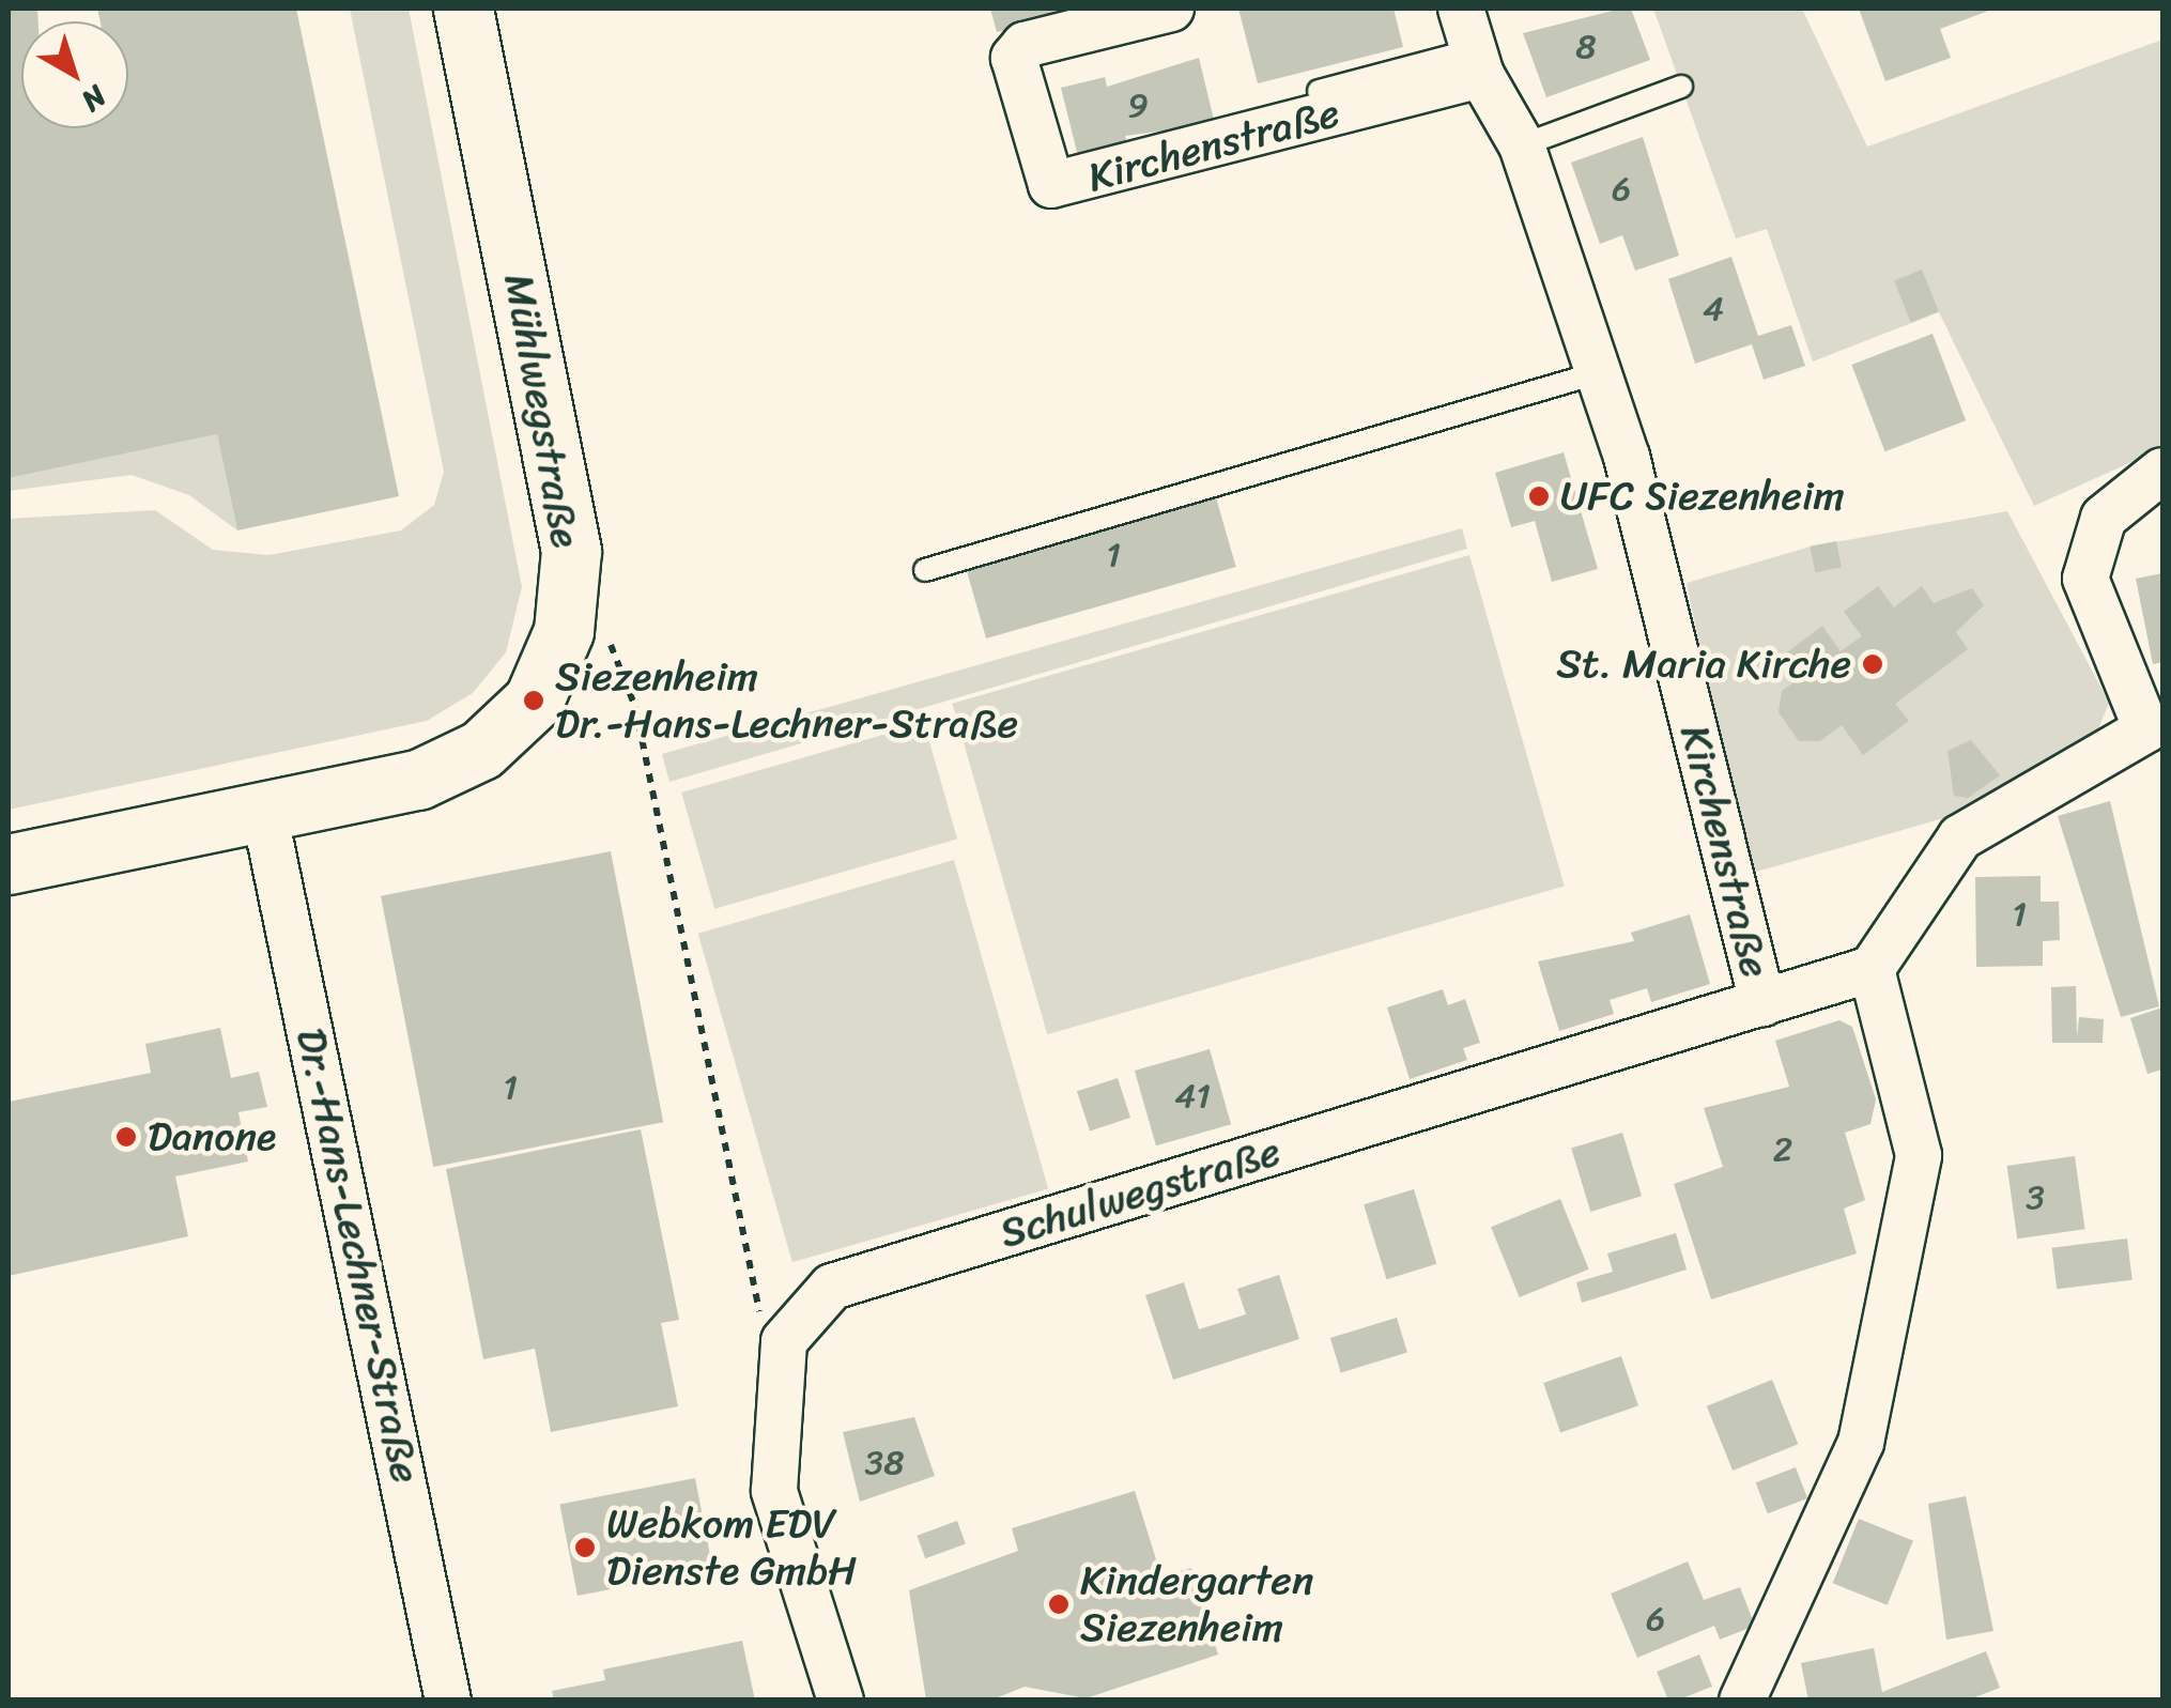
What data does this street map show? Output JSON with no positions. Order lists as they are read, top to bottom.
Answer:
{
  "streets": {
    "street": [
      "Kirchenstraße",
      "Mühlwegstraße",
      "Schulwegstraße",
      "Dr.-Hans-Lechner-Straße"
    ]
  },
  "crossings": [
    ["Kirchenstraße", "Schulwegstraße"],
    ["Mühlwegstraße", "Dr.-Hans-Lechner-Straße"]
  ],
  "places": [
    "UFC Siezenheim",
    "St. Maria Kirche",
    "Siezenheim Dr.-Hans-Lechner-Straße",
    "Danone",
    "Webkom EDV Dienste GmbH",
    "Kindergarten Siezenheim"
  ],
  "house_numbers": [
    "8",
    "9",
    "6",
    "4",
    "1",
    "1",
    "1",
    "41",
    "2",
    "3",
    "38",
    "6"
  ],
  "north": "bottom right"
}
